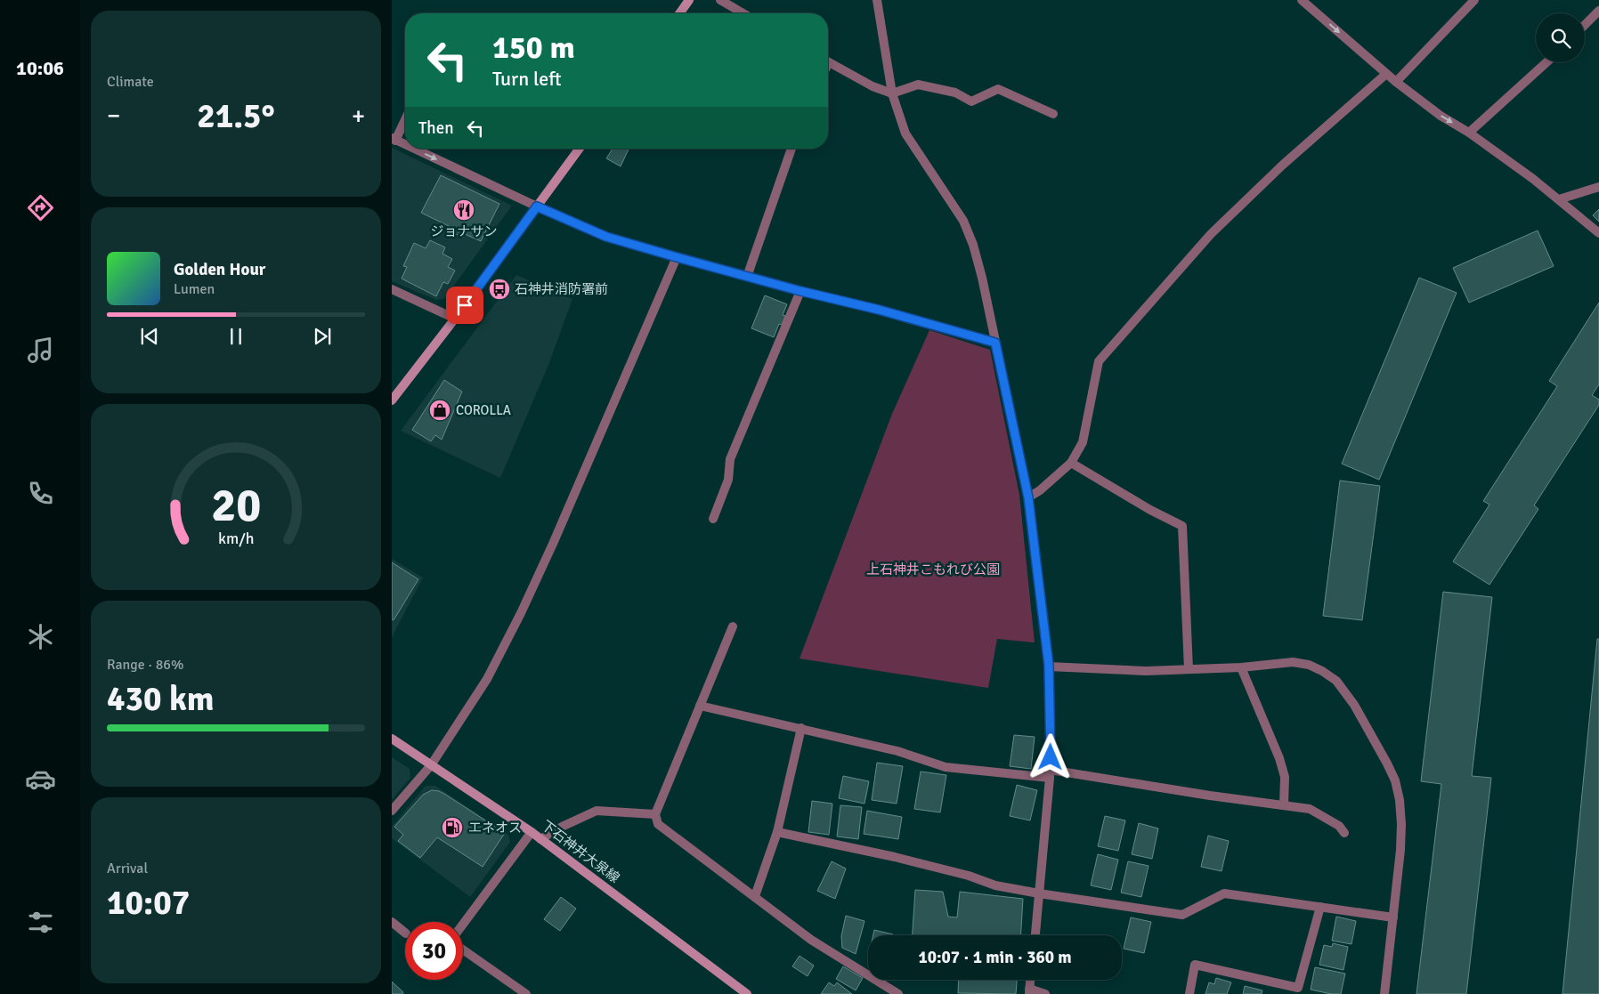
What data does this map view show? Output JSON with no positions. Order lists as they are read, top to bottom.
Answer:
{
  "streets": {
    "main road": ["下石神井大泉線"]
  },
  "parks": ["上石神井こもれび公園"],
  "places": {
    "restaurant": ["ジョナサン"],
    "bus stop": ["石神井消防署前"],
    "shop": ["COROLLA"],
    "fuel station": ["エネオス"]
  },
  "page": {
    "tabs": "10:06",
    "tile": [
      "Climate",
      ["Range · 86%", "430 km"],
      ["Arrival", "10:07"]
    ],
    "turn": ["150 m", "Turn left"],
    "heat": ["−", "21.5°", "+"],
    "then": "Then",
    "song": ["Golden Hour", "Lumen"],
    "limit": "30",
    "trip": "10:07 · 1 min · 360 m",
    "gauge": ["20", "km/h"]
  }
}
